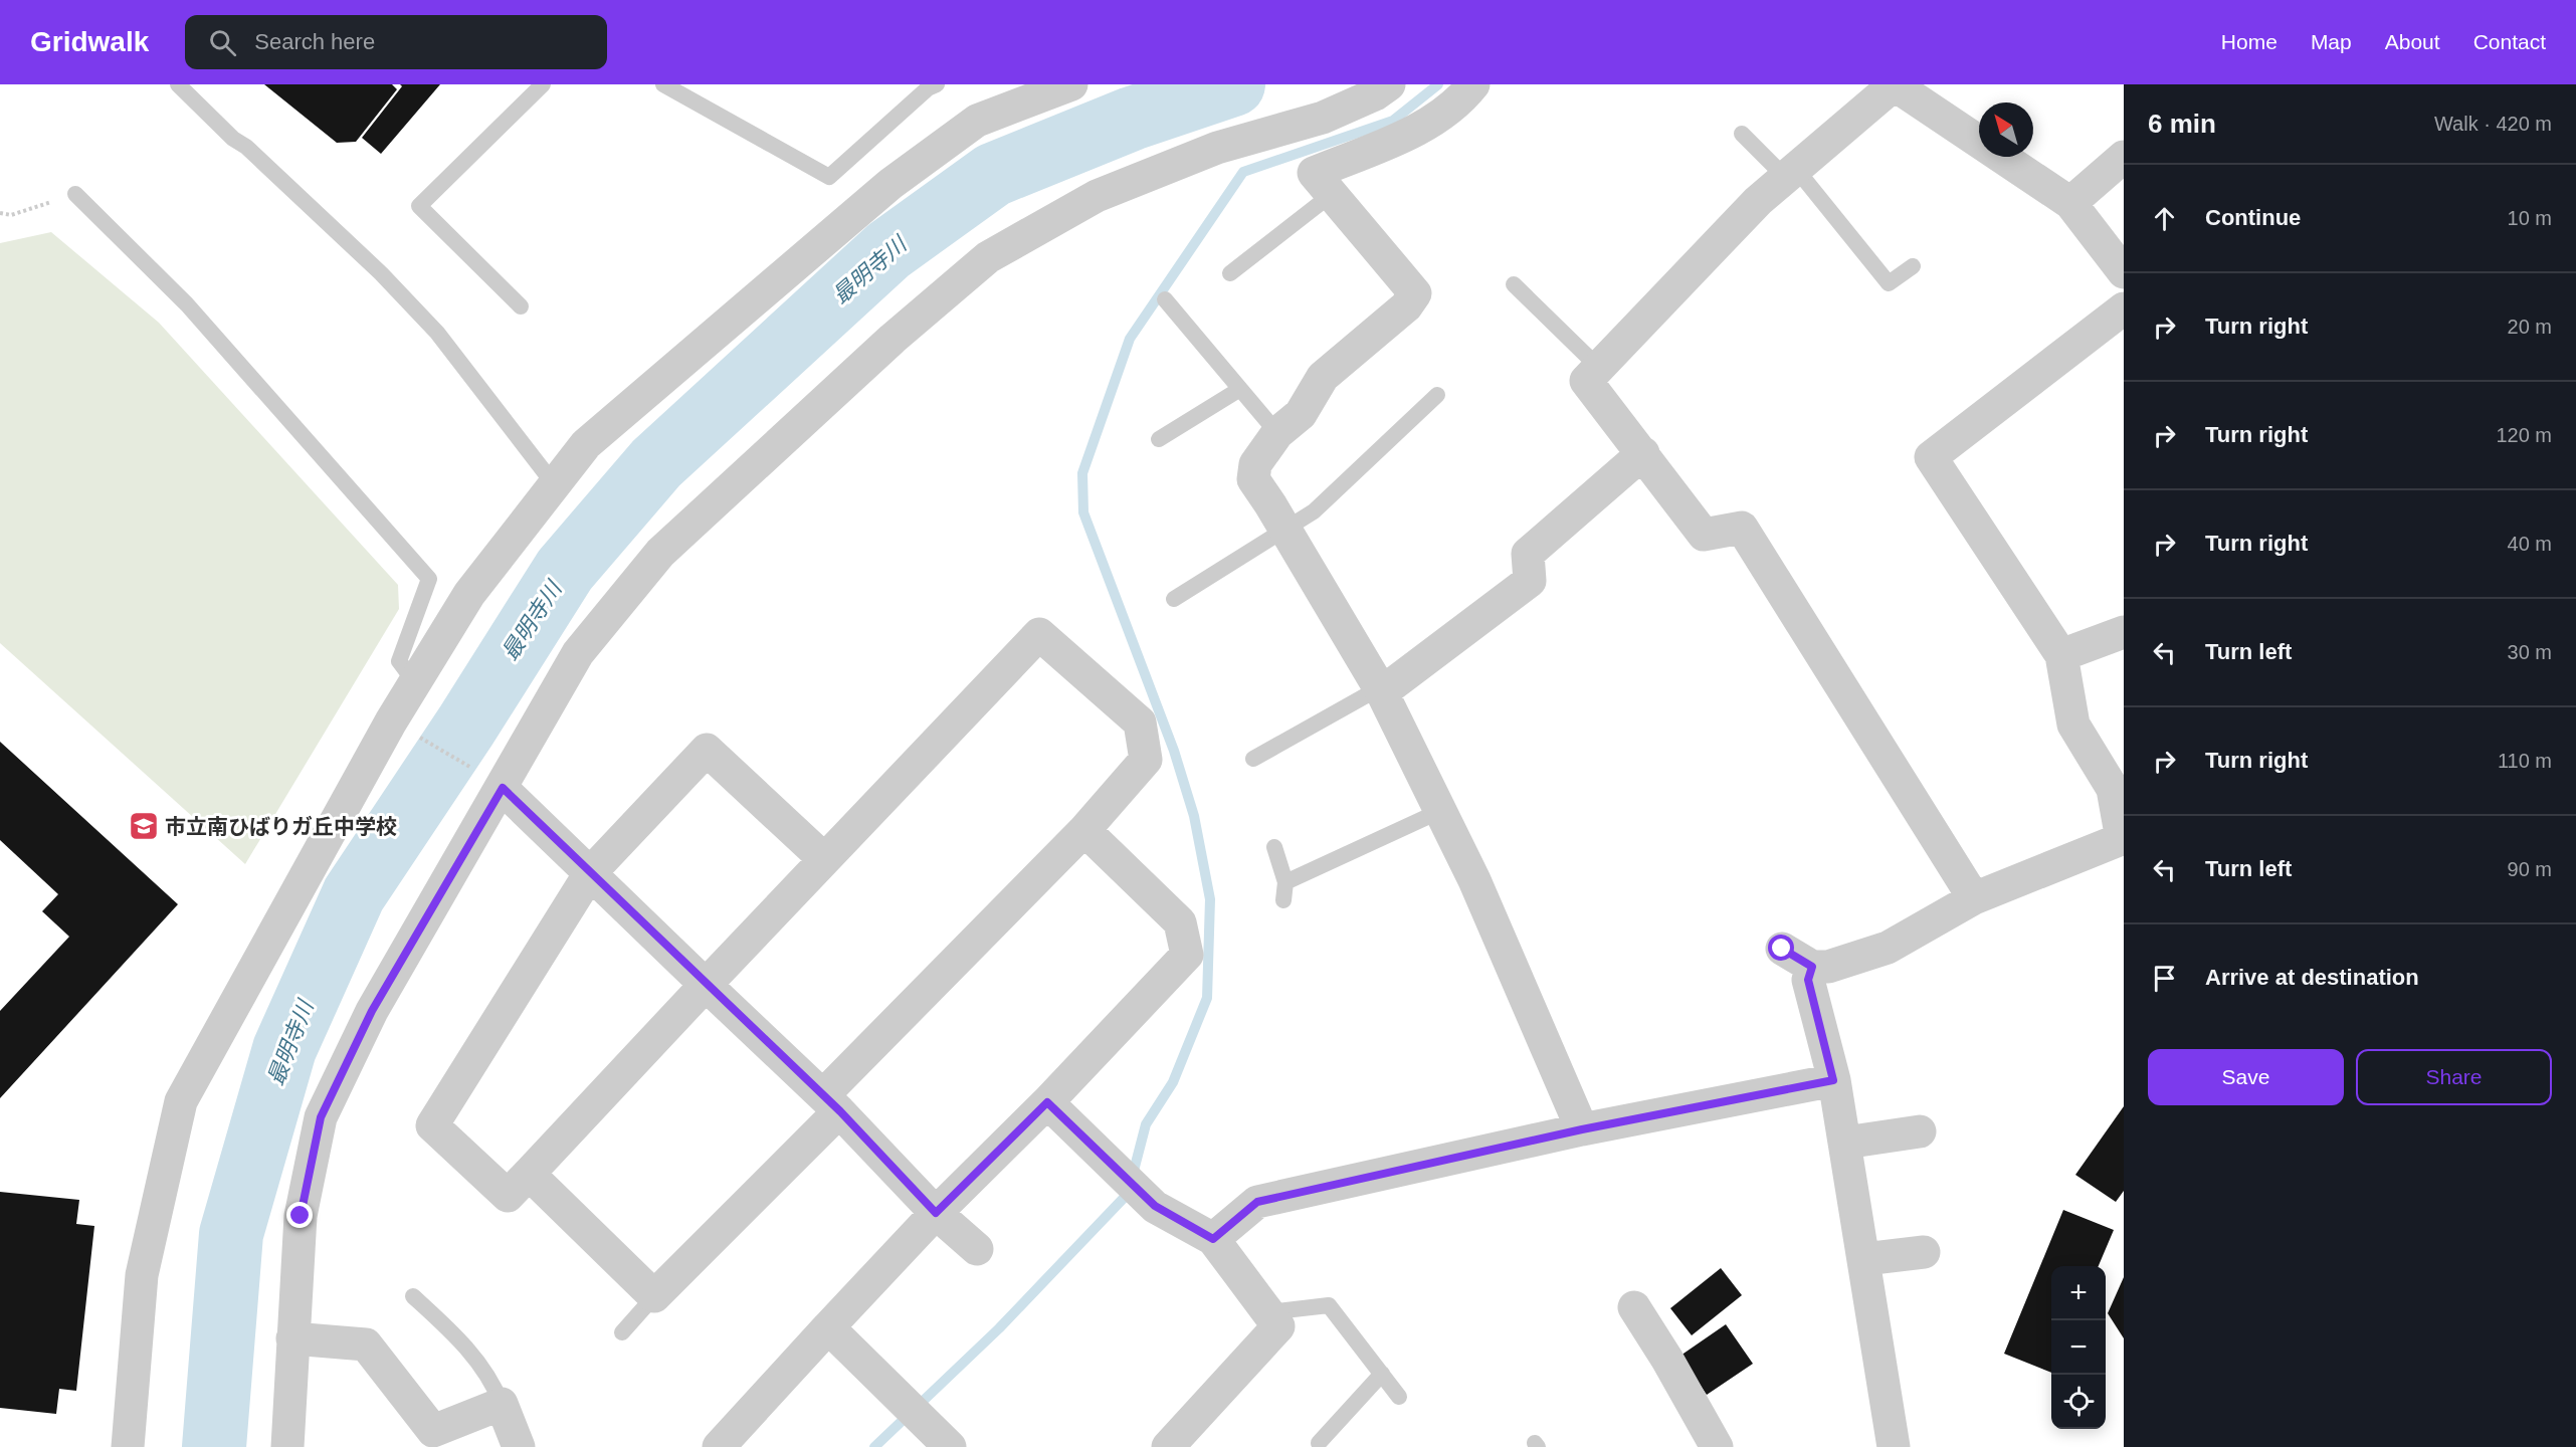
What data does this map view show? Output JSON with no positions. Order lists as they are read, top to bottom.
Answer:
{
  "water": ["最明寺川"],
  "places": {
    "school or university": ["市立南ひばりガ丘中学校"]
  },
  "north": "top left",
  "page": {
    "header": "Gridwalk",
    "search": "Search here",
    "nav": [
      "Home",
      "Map",
      "About",
      "Contact"
    ],
    "heading": ["6 min", "Walk · 420 m"],
    "list": [
      ["Continue", "10 m"],
      ["Turn right", "20 m"],
      ["Turn right", "120 m"],
      ["Turn right", "40 m"],
      ["Turn left", "30 m"],
      ["Turn right", "110 m"],
      ["Turn left", "90 m"],
      "Arrive at destination"
    ],
    "buttons": ["Save", "Share"],
    "map_buttons": ["+", "−"]
  }
}
